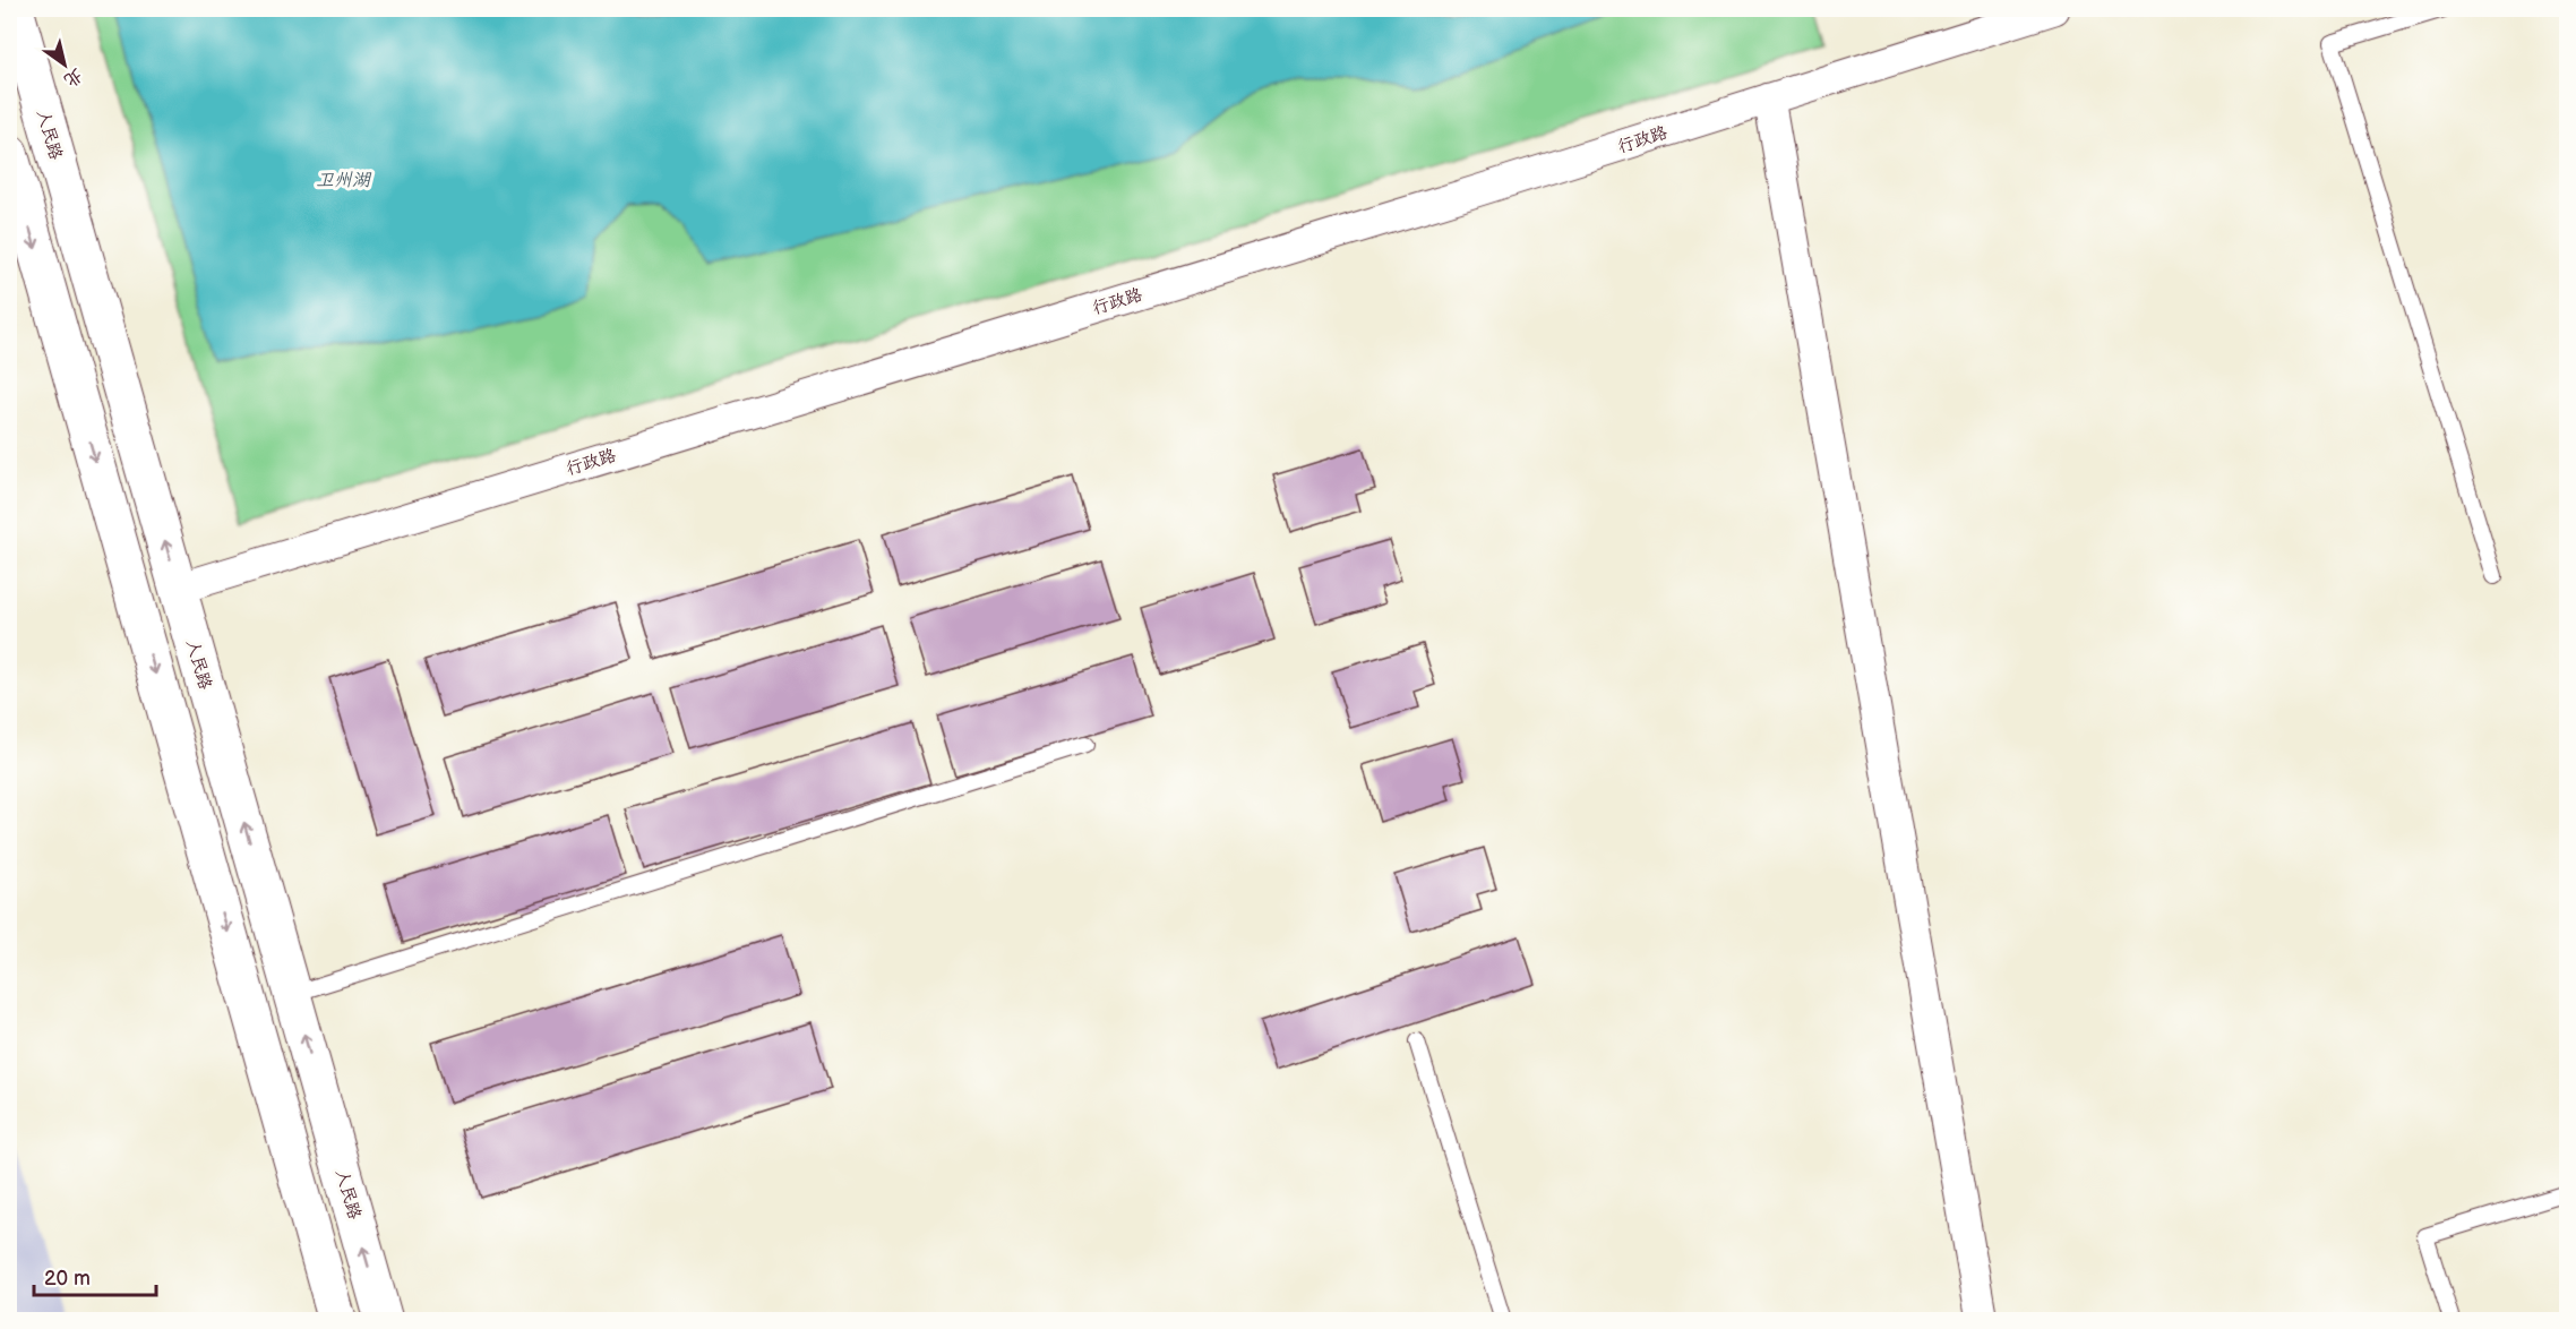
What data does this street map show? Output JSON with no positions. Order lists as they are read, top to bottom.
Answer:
{
  "streets": {
    "street": ["人民路", "行政路"]
  },
  "crossings": [
    ["人民路", "行政路"]
  ],
  "water": ["卫州湖"],
  "scale_bar": "20 m",
  "north": "bottom right"
}
